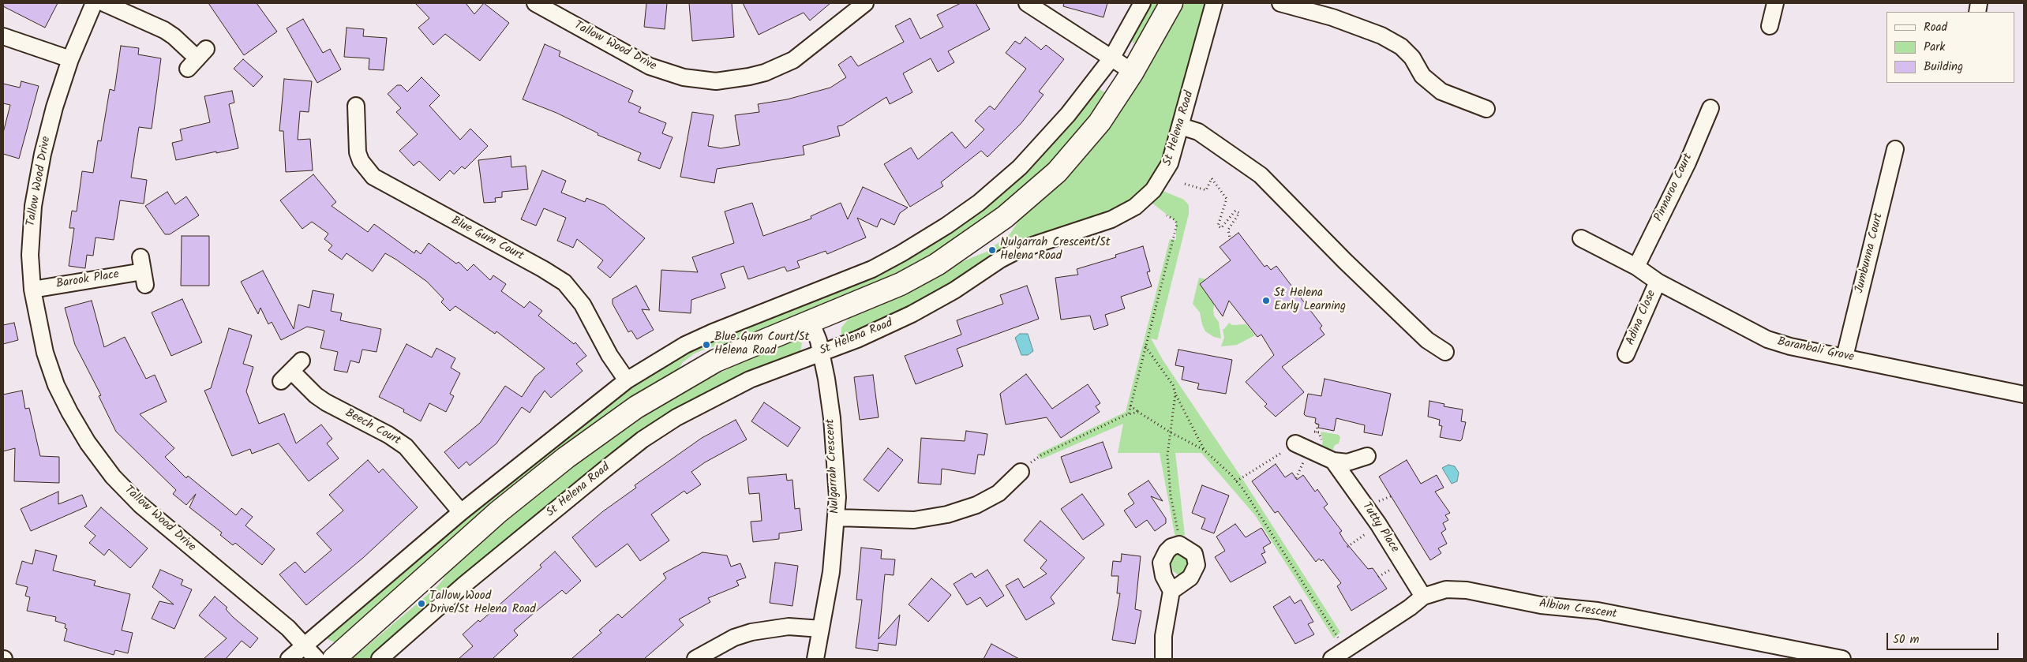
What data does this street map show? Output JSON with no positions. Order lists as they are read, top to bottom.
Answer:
{
  "streets": {
    "street": [
      "Tallow Wood Drive",
      "St Helena Road",
      "Pinnaroo Court",
      "Blue Gum Court",
      "Jumbunna Court",
      "Barook Place",
      "Adina Close",
      "Baranbali Grove",
      "Beech Court",
      "Nulgarrah Crescent",
      "Tutty Place",
      "Albion Crescent"
    ]
  },
  "crossings": [
    ["Tallow Wood Drive", "Barook Place"],
    ["St Helena Road", "Nulgarrah Crescent"],
    ["Pinnaroo Court", "Baranbali Grove"],
    ["Jumbunna Court", "Baranbali Grove"],
    ["Adina Close", "Baranbali Grove"],
    ["Tutty Place", "Albion Crescent"]
  ],
  "places": [
    "Nulgarrah Crescent/St Helena Road",
    "St Helena Early Learning",
    "Blue Gum Court/St Helena Road",
    "Tallow Wood Drive/St Helena Road"
  ],
  "legend": ["Road", "Park", "Building"],
  "scale_bar": "50 m"
}
